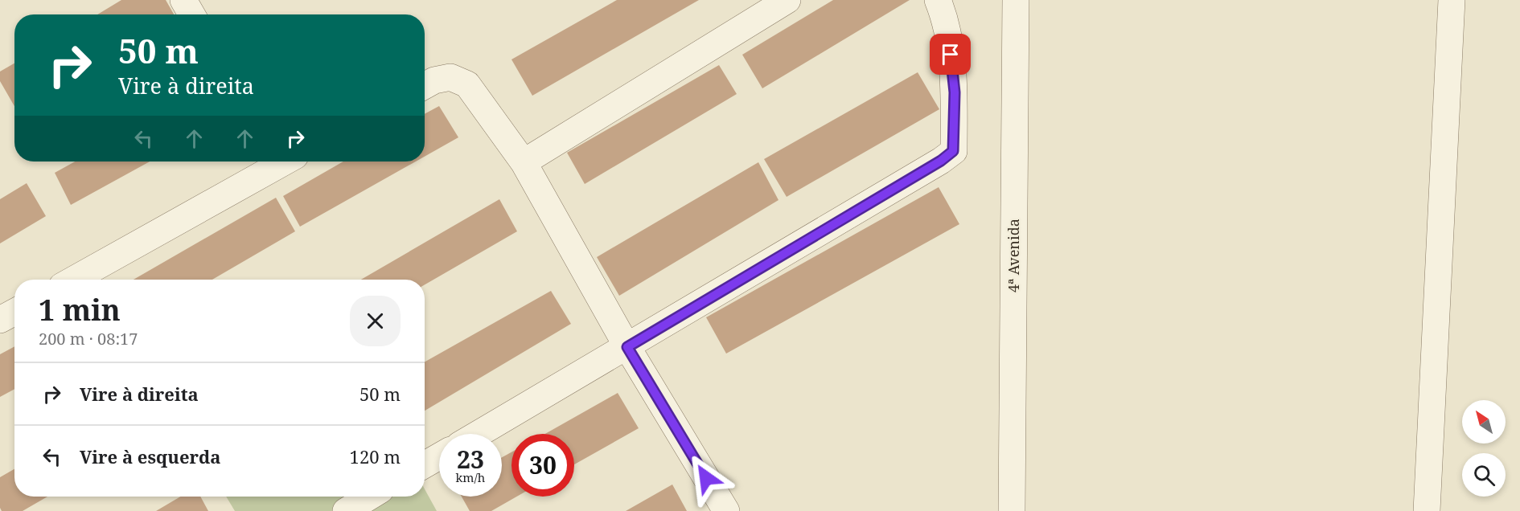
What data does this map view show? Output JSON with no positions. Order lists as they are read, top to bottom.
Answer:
{
  "streets": {
    "street": ["4ª Avenida"]
  },
  "north": "top left",
  "page": {
    "turn": ["50 m", "Vire à direita"],
    "heading": ["1 min", "200 m · 08:17"],
    "list": [
      {
        "name": "Vire à direita",
        "value": "50 m"
      },
      {
        "name": "Vire à esquerda",
        "value": "120 m"
      }
    ],
    "speed": "23 km/h",
    "limit": "30"
  }
}
